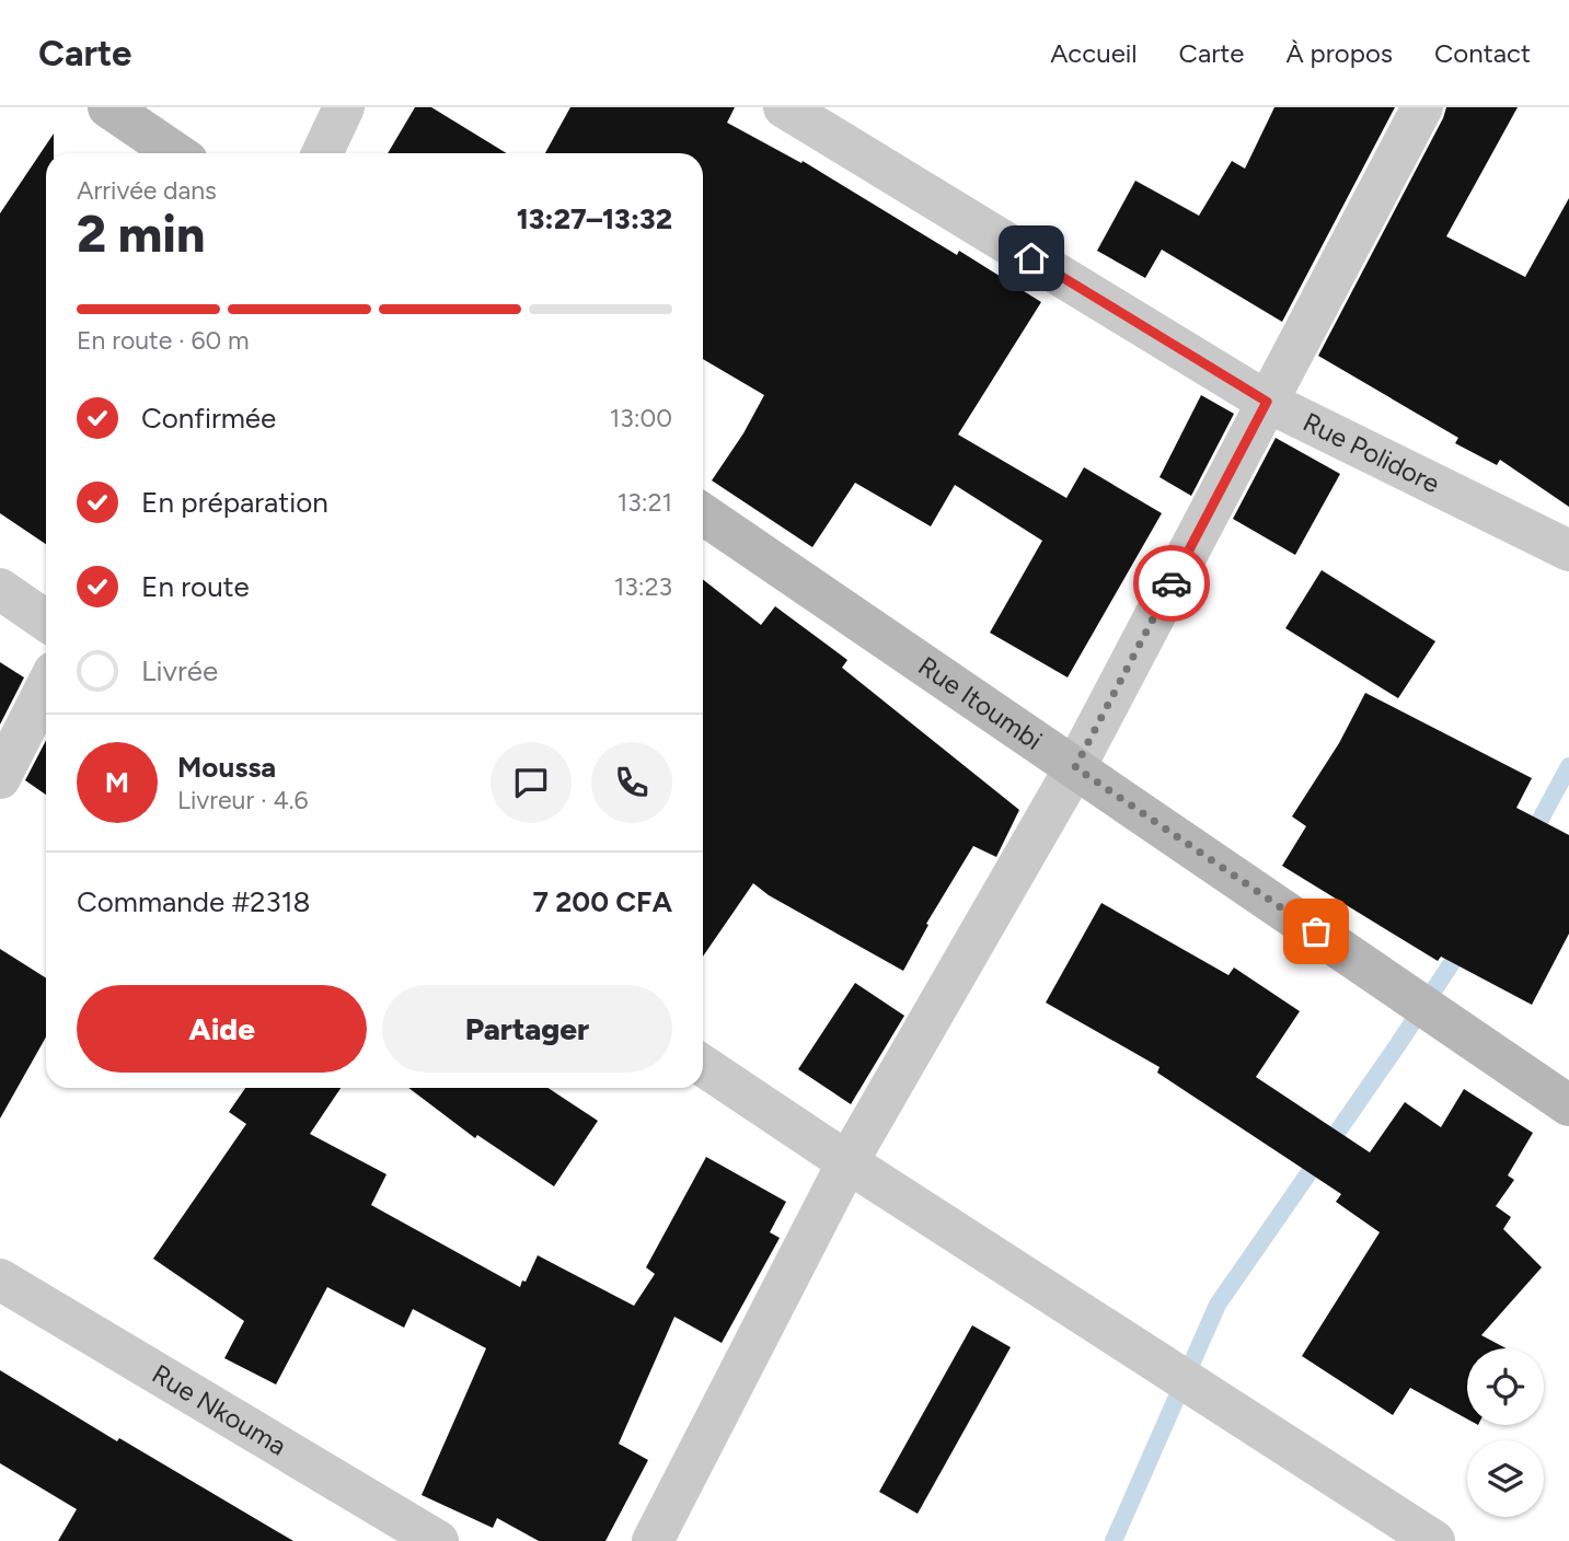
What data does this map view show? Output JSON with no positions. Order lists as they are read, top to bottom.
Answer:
{
  "streets": {
    "street": ["Rue Polidore", "Rue Itoumbi", "Rue Nkouma"]
  },
  "page": {
    "header": "Carte",
    "nav": [
      "Accueil",
      "Carte",
      "À propos",
      "Contact"
    ],
    "heading": ["2 min", "Arrivée dans", "13:27–13:32"],
    "panel": [
      "Moussa",
      "Livreur · 4.6",
      "Commande #2318",
      "7 200 CFA"
    ],
    "bar": "En route · 60 m",
    "list": [
      ["Confirmée", "13:00"],
      ["En préparation", "13:21"],
      ["En route", "13:23"],
      "Livrée"
    ],
    "round": "M",
    "buttons": ["Aide", "Partager"]
  }
}
